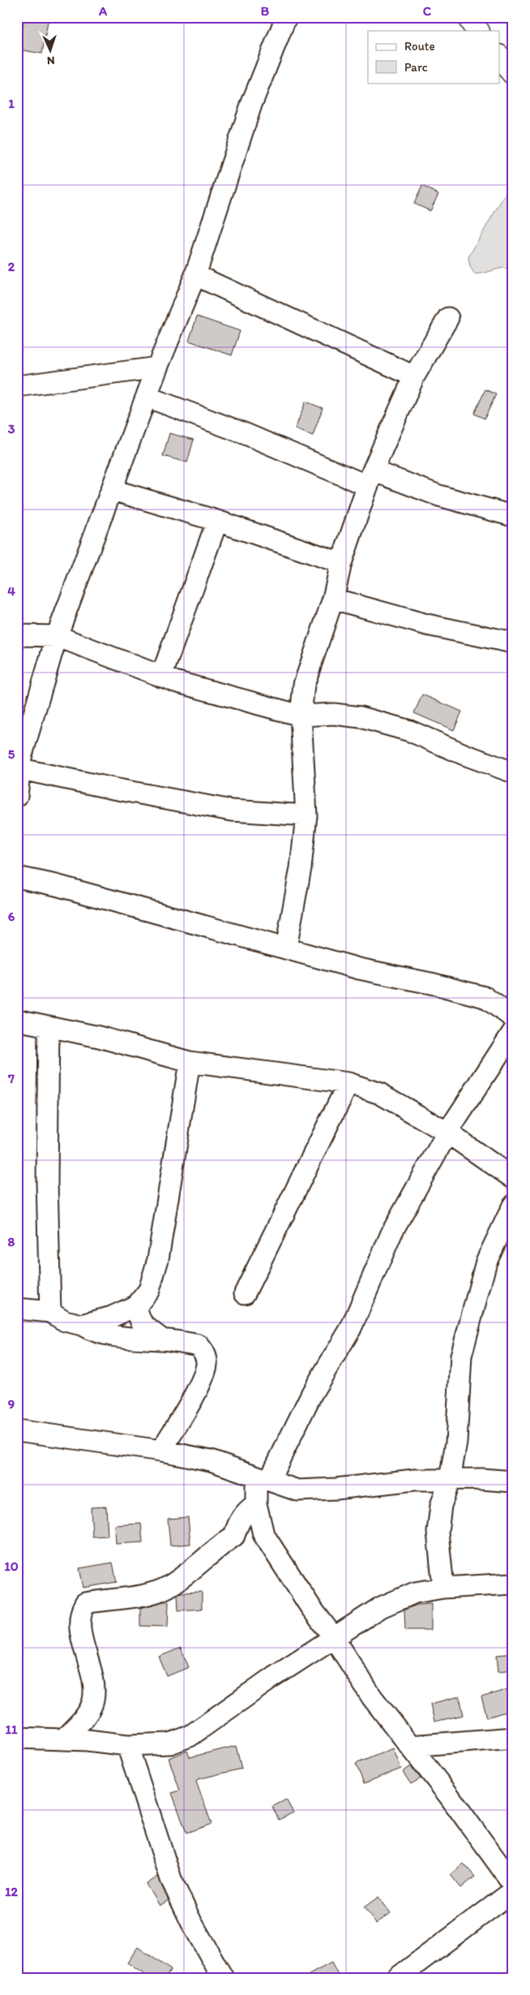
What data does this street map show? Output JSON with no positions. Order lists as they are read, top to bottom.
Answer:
{
  "legend": ["Route", "Parc"],
  "north": "bottom",
  "grid": {
    "columns": ["A", "B", "C"],
    "rows": [
      "1",
      "2",
      "3",
      "4",
      "5",
      "6",
      "7",
      "8",
      "9",
      "10",
      "11",
      "12"
    ]
  }
}
